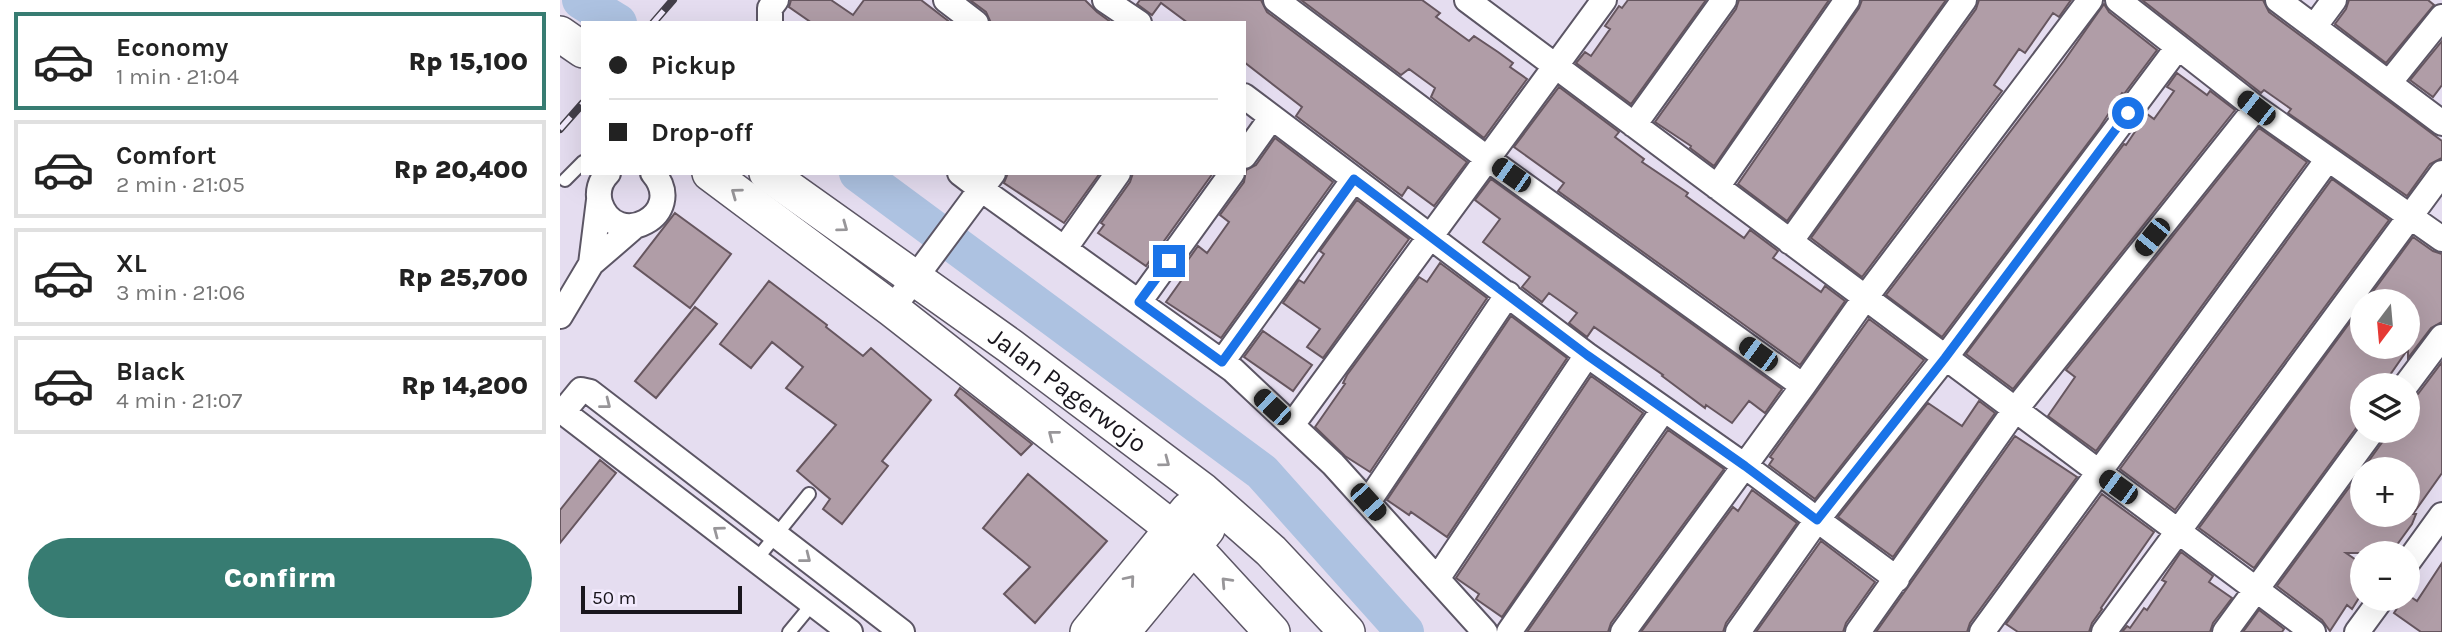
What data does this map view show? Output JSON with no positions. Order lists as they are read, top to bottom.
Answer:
{
  "streets": {
    "main road": ["Jalan Pagerwojo"]
  },
  "scale_bar": "50 m",
  "north": "bottom",
  "page": {
    "list": [
      {
        "name": "Economy",
        "note": "1 min · 21:04",
        "value": "Rp 15,100"
      },
      {
        "name": "Comfort",
        "note": "2 min · 21:05",
        "value": "Rp 20,400"
      },
      {
        "name": "XL",
        "note": "3 min · 21:06",
        "value": "Rp 25,700"
      },
      {
        "name": "Black",
        "note": "4 min · 21:07",
        "value": "Rp 14,200"
      }
    ],
    "banner": ["Pickup", "Drop-off"],
    "map_buttons": ["+", "−"],
    "buttons": "Confirm",
    "scale": "50 m"
  }
}
